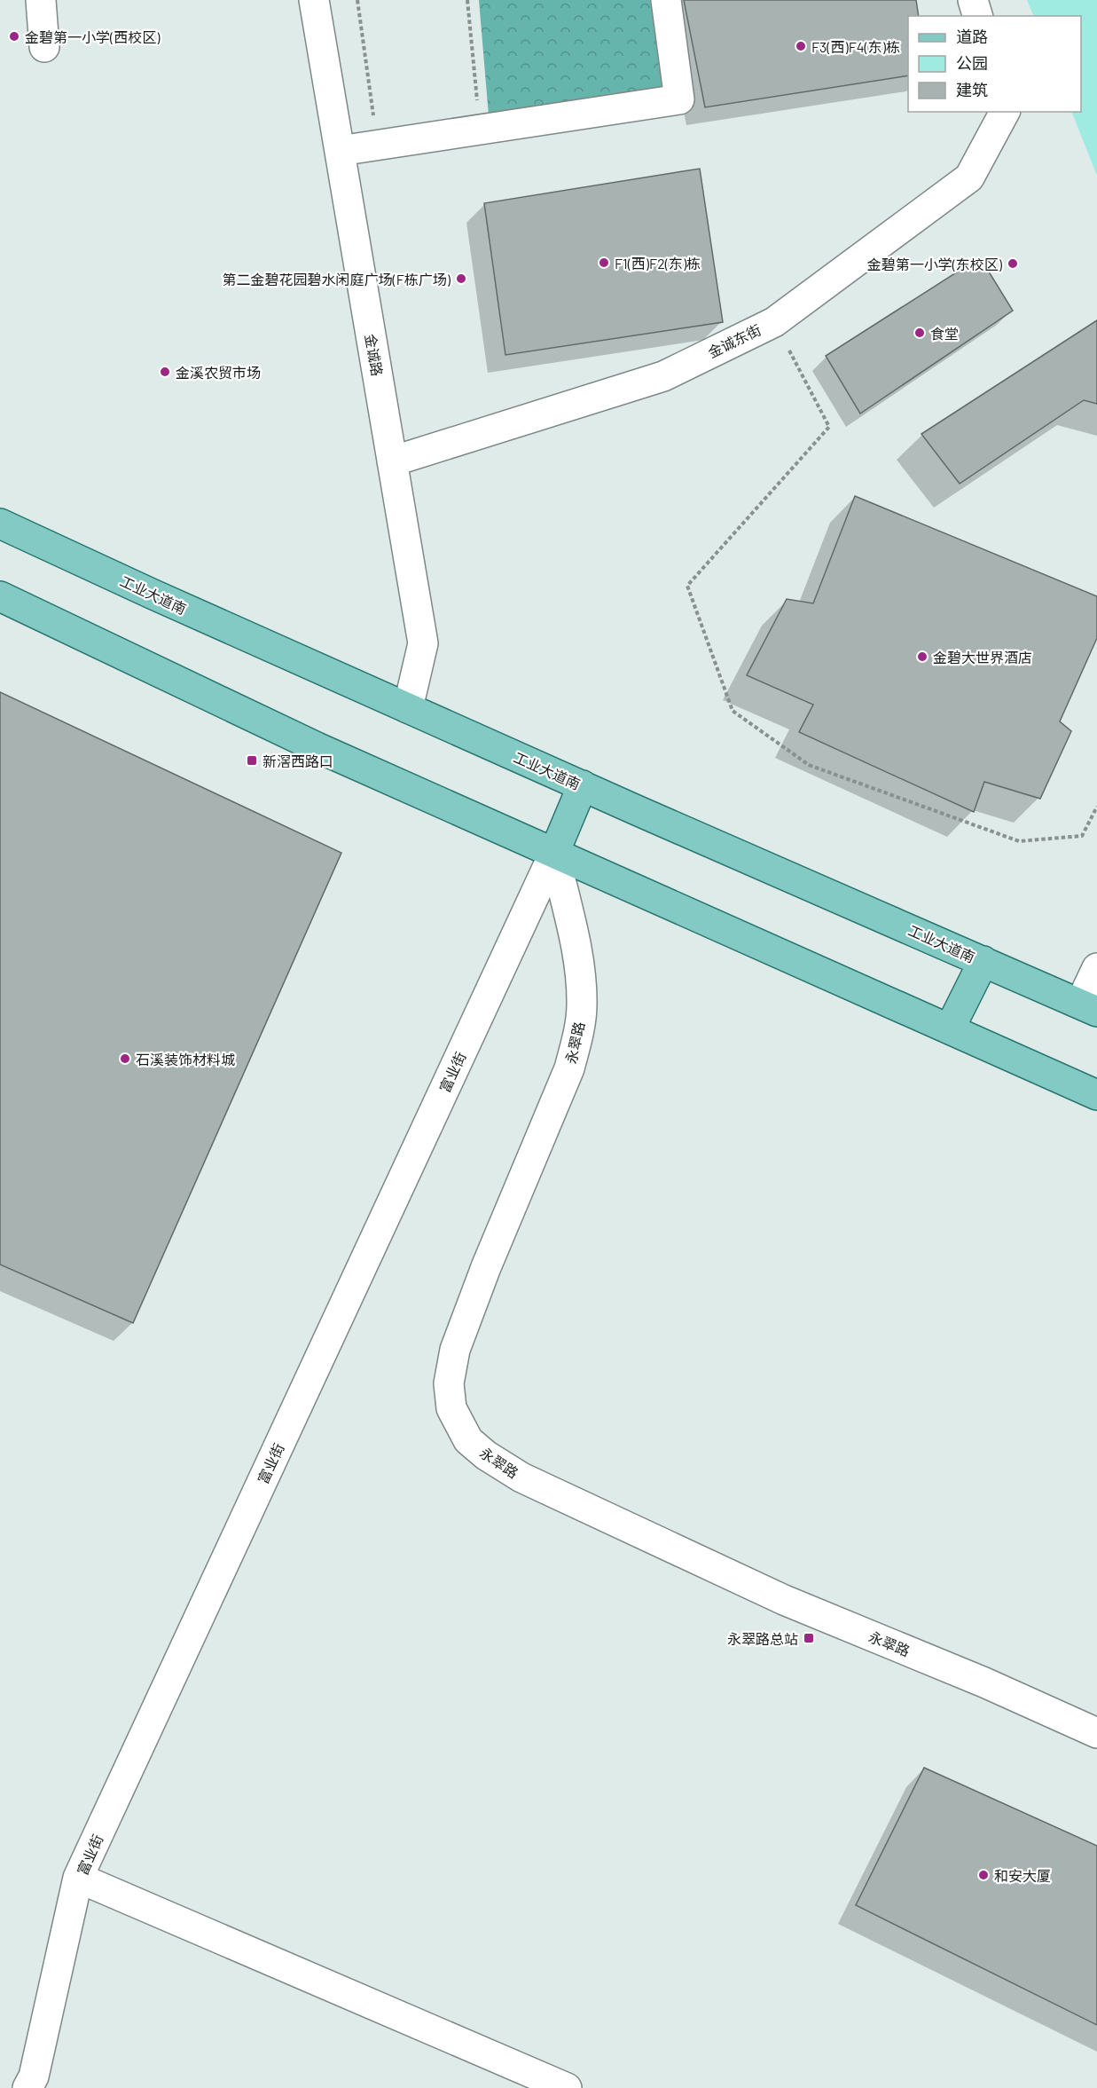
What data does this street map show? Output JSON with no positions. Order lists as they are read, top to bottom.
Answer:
{
  "streets": {
    "main road": ["工业大道南"],
    "street": [
      "金诚东街",
      "金诚路",
      "永翠路",
      "富业街"
    ]
  },
  "crossings": [
    ["金诚东街", "金诚路"],
    ["金诚路", "工业大道南"],
    ["永翠路", "富业街"]
  ],
  "places": {
    "other": [
      "金碧第一小学(西校区)",
      "F3(西)F4(东)栋",
      "F1(西)F2(东)栋",
      "金碧第一小学(东校区)",
      "第二金碧花园碧水闲庭广场(F栋广场)",
      "食堂",
      "金溪农贸市场",
      "金碧大世界酒店",
      "石溪装饰材料城",
      "和安大厦"
    ],
    "transit": ["新滘西路口", "永翠路总站"]
  },
  "legend": ["道路", "公园", "建筑"]
}
